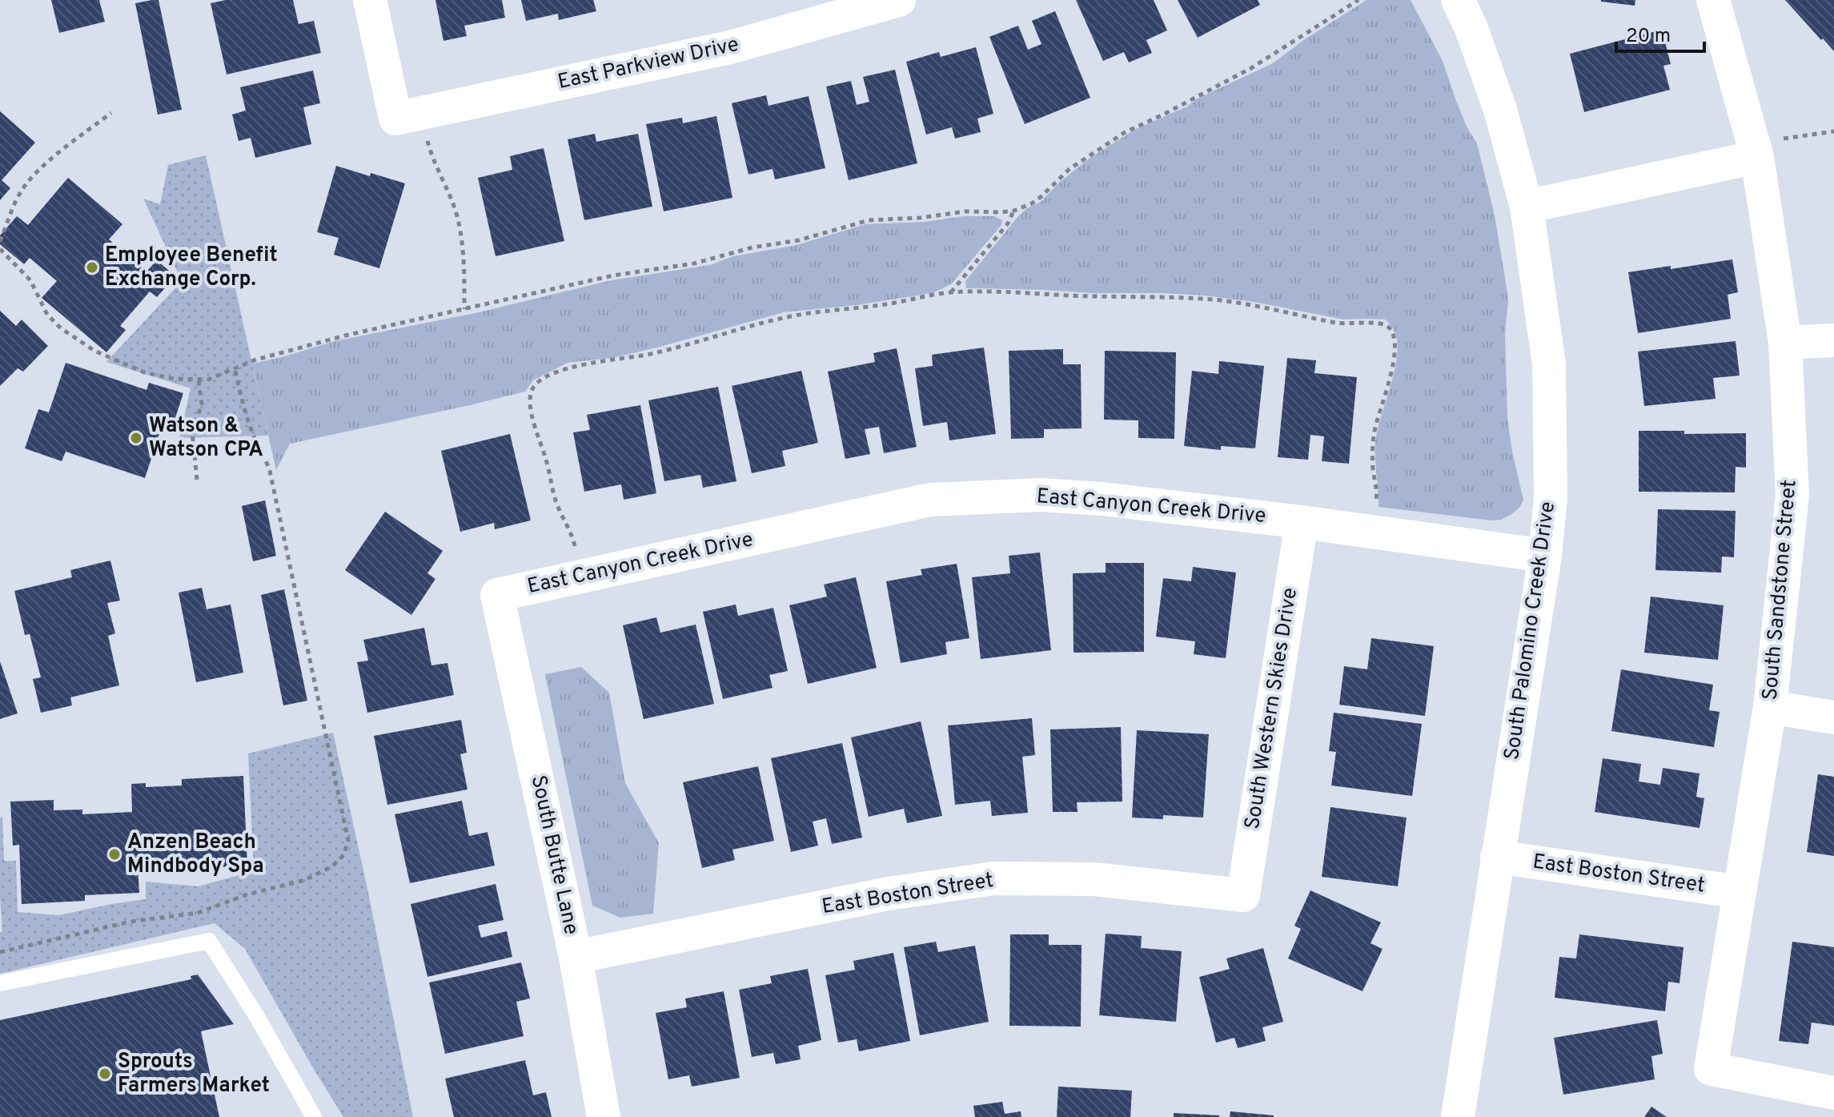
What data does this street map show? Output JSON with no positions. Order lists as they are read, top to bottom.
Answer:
{
  "streets": {
    "street": [
      "East Parkview Drive",
      "East Canyon Creek Drive",
      "South Sandstone Street",
      "South Palomino Creek Drive",
      "South Western Skies Drive",
      "South Butte Lane",
      "East Boston Street"
    ]
  },
  "crossings": [
    ["East Canyon Creek Drive", "South Palomino Creek Drive"],
    ["East Canyon Creek Drive", "South Western Skies Drive"],
    ["East Canyon Creek Drive", "South Butte Lane"],
    ["South Sandstone Street", "East Boston Street"],
    ["South Palomino Creek Drive", "East Boston Street"],
    ["South Western Skies Drive", "East Boston Street"],
    ["South Butte Lane", "East Boston Street"]
  ],
  "places": [
    "Employee Benefit Exchange Corp.",
    "Watson & Watson CPA",
    "Anzen Beach Mindbody Spa",
    "Sprouts Farmers Market"
  ],
  "scale_bar": "20 m"
}
